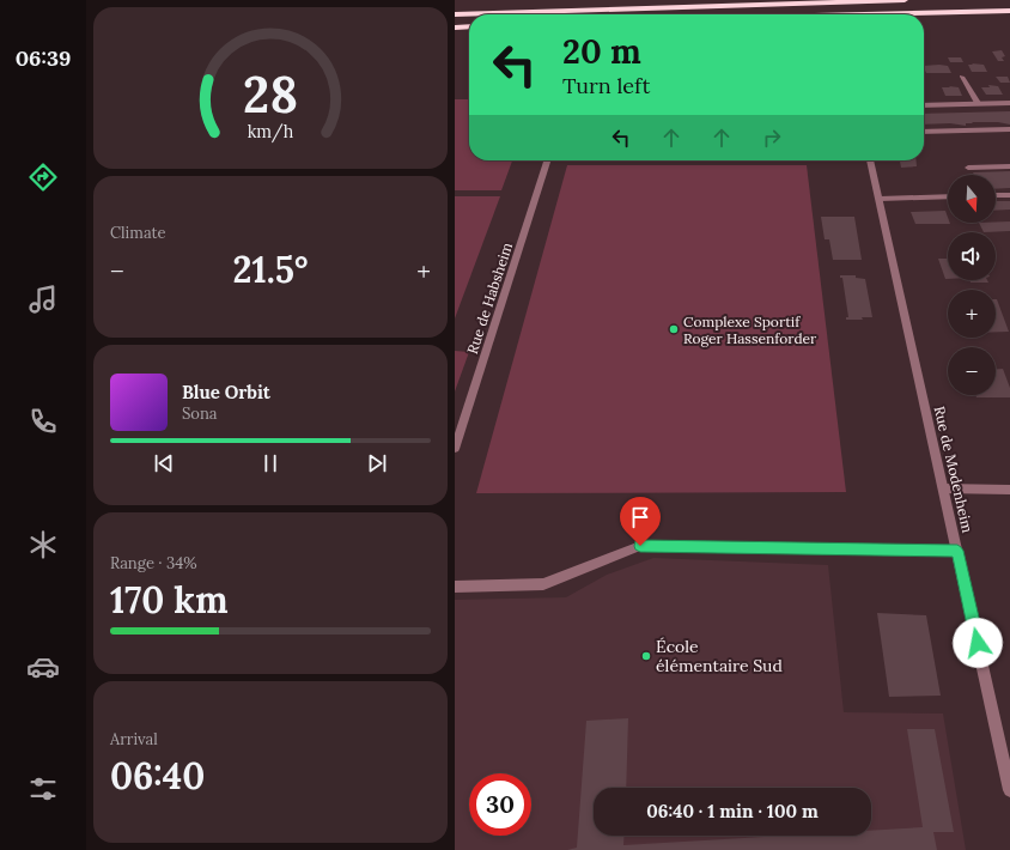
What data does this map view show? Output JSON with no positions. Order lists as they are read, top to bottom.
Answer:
{
  "streets": {
    "street": ["Rue de Habsheim", "Rue de Modenheim"]
  },
  "places": ["Complexe Sportif Roger Hassenforder", "École élémentaire Sud"],
  "north": "bottom",
  "page": {
    "tabs": "06:39",
    "turn": ["20 m", "Turn left"],
    "map_buttons": ["+", "−"],
    "tile": [
      "Climate",
      ["Range · 34%", "170 km"],
      ["Arrival", "06:40"]
    ],
    "heat": ["−", "21.5°", "+"],
    "song": ["Blue Orbit", "Sona"],
    "limit": "30",
    "trip": "06:40 · 1 min · 100 m",
    "gauge": ["28", "km/h"]
  }
}
